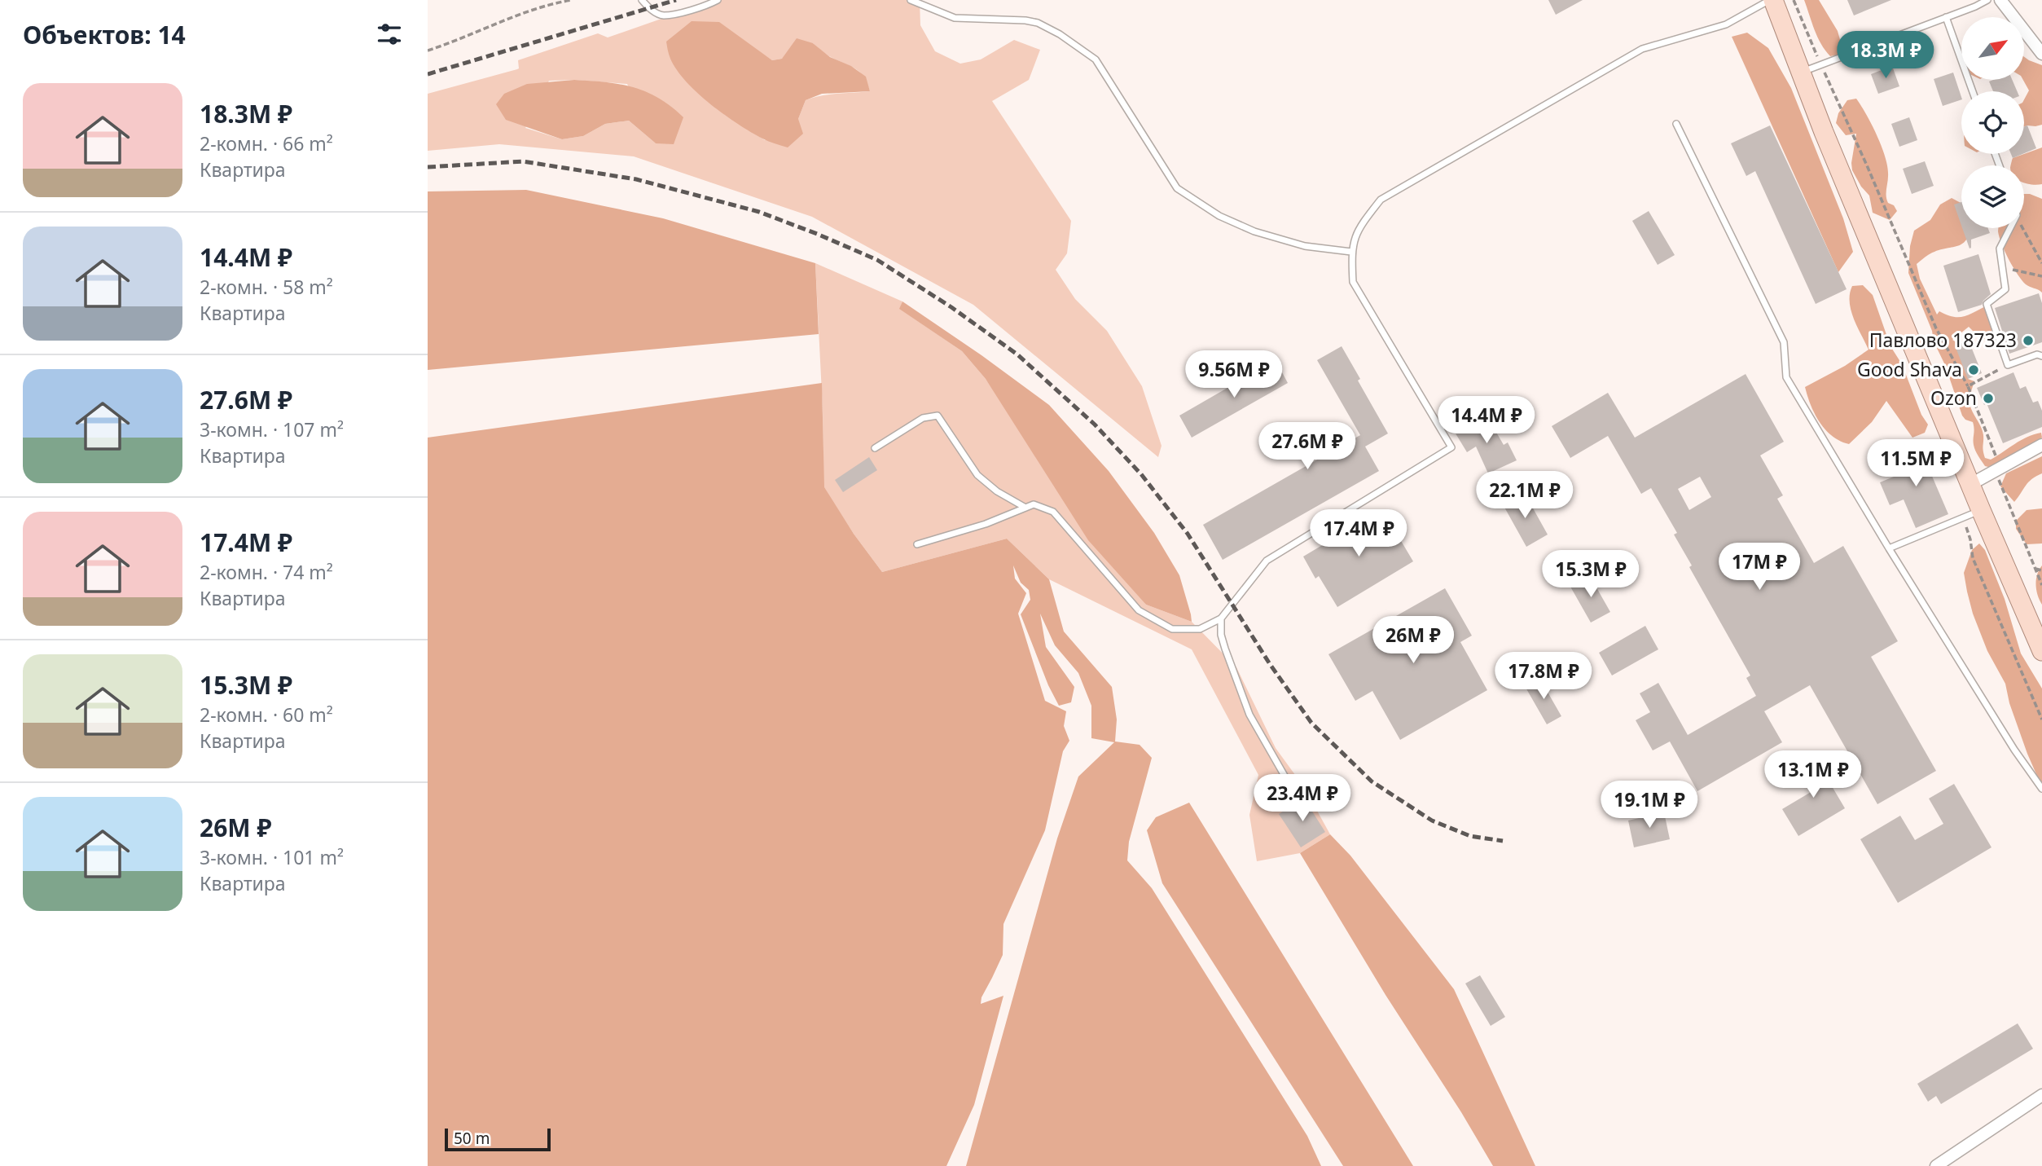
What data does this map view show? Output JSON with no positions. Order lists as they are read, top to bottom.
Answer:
{
  "places": ["Павлово 187323", "Good Shava", "Ozon"],
  "scale_bar": "50 m",
  "north": "top right",
  "page": {
    "heading": "Объектов: 14",
    "price": [
      "18.3M ₽",
      "9.56M ₽",
      "14.4M ₽",
      "27.6M ₽",
      "11.5M ₽",
      "22.1M ₽",
      "17.4M ₽",
      "17M ₽",
      "15.3M ₽",
      "26M ₽",
      "17.8M ₽",
      "13.1M ₽",
      "23.4M ₽",
      "19.1M ₽"
    ],
    "list": [
      {
        "name": "18.3M ₽",
        "note": "2-комн. · 66 m² · Квартира"
      },
      {
        "name": "14.4M ₽",
        "note": "2-комн. · 58 m² · Квартира"
      },
      {
        "name": "27.6M ₽",
        "note": "3-комн. · 107 m² · Квартира"
      },
      {
        "name": "17.4M ₽",
        "note": "2-комн. · 74 m² · Квартира"
      },
      {
        "name": "15.3M ₽",
        "note": "2-комн. · 60 m² · Квартира"
      },
      {
        "name": "26M ₽",
        "note": "3-комн. · 101 m² · Квартира"
      }
    ],
    "scale": "50 m"
  }
}
